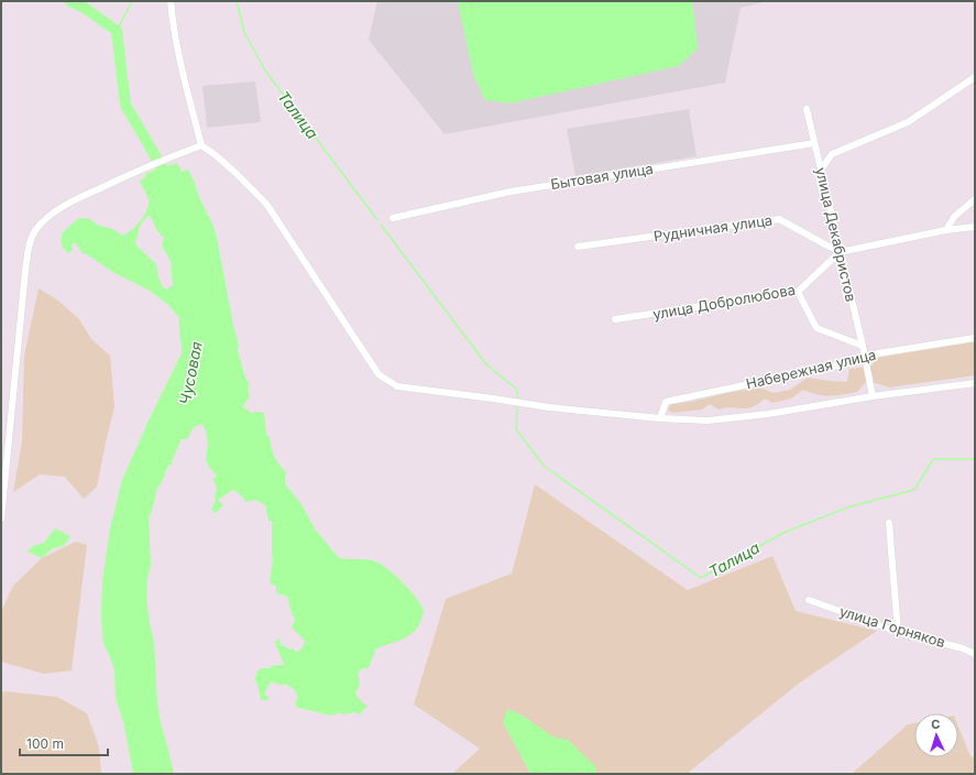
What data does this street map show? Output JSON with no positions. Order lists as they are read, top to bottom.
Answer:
{
  "streets": {
    "street": [
      "Бытовая улица",
      "Рудничная улица",
      "улица Декабристов",
      "улица Добролюбова",
      "Набережная улица",
      "улица Горняков"
    ]
  },
  "crossings": [
    ["Бытовая улица", "улица Декабристов"],
    ["Рудничная улица", "улица Декабристов"],
    ["Рудничная улица", "улица Добролюбова"],
    ["улица Декабристов", "улица Добролюбова"],
    ["улица Декабристов", "Набережная улица"]
  ],
  "water": ["Талица", "Чусовая"],
  "scale_bar": "100 m",
  "north": "top"
}
